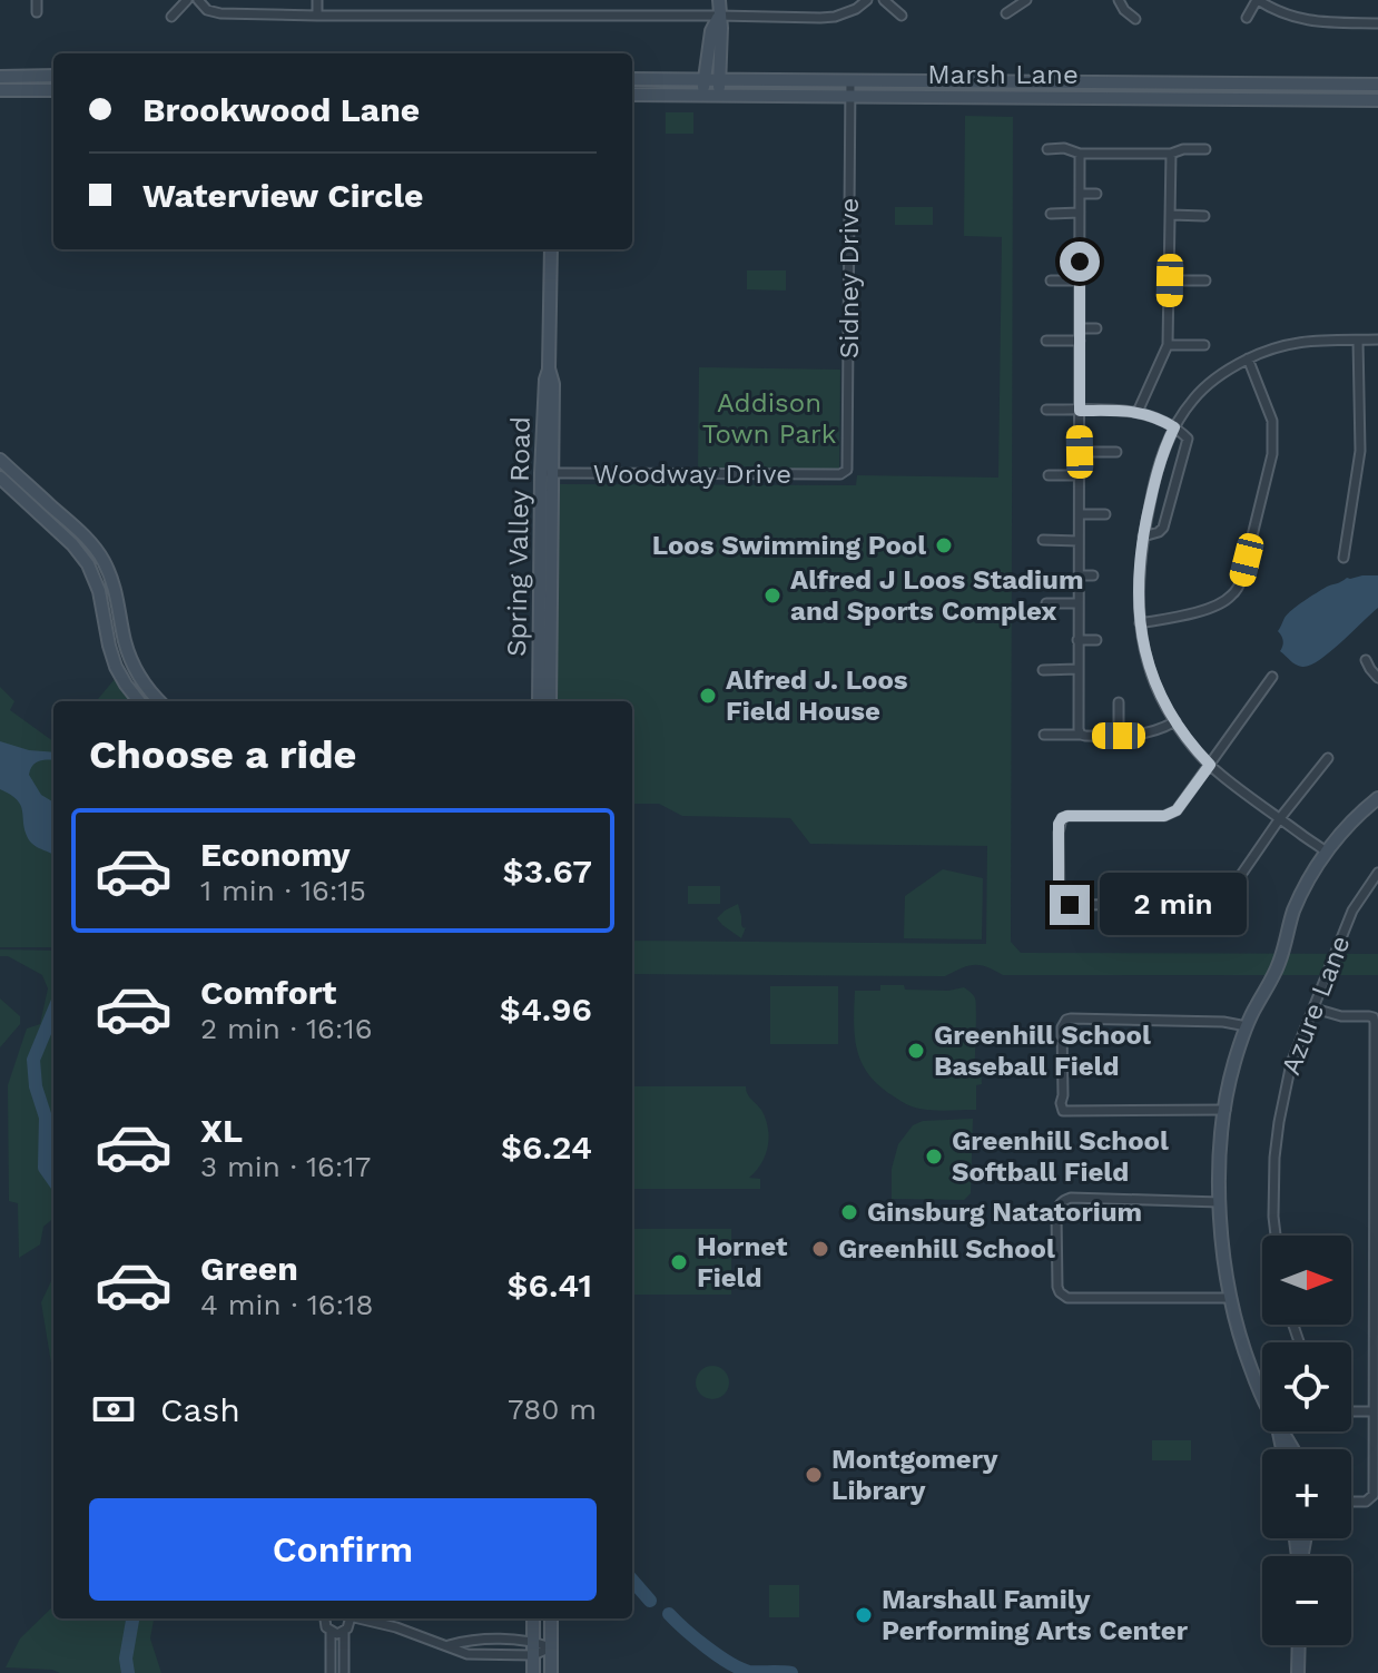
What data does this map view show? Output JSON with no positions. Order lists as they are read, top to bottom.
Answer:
{
  "streets": {
    "main road": ["Marsh Lane", "Spring Valley Road"],
    "street": ["Sidney Drive", "Woodway Drive", "Azure Lane"]
  },
  "crossings": [
    ["Marsh Lane", "Sidney Drive"],
    ["Sidney Drive", "Woodway Drive"],
    ["Woodway Drive", "Spring Valley Road"]
  ],
  "parks": ["Addison Town Park"],
  "places": [
    "Loos Swimming Pool",
    "Alfred J Loos Stadium and Sports Complex",
    "Alfred J. Loos Field House",
    "Greenhill School Baseball Field",
    "Greenhill School Softball Field",
    "Ginsburg Natatorium",
    "Greenhill School",
    "Hornet Field",
    "Montgomery Library",
    "Marshall Family Performing Arts Center"
  ],
  "north": "right",
  "page": {
    "banner": ["Brookwood Lane", "Waterview Circle"],
    "heading": "Choose a ride",
    "list": [
      {
        "name": "Economy",
        "note": "1 min · 16:15",
        "value": "$3.67"
      },
      {
        "name": "Comfort",
        "note": "2 min · 16:16",
        "value": "$4.96"
      },
      {
        "name": "XL",
        "note": "3 min · 16:17",
        "value": "$6.24"
      },
      {
        "name": "Green",
        "note": "4 min · 16:18",
        "value": "$6.41"
      }
    ],
    "bubble": "2 min",
    "map_buttons": ["+", "−"],
    "pay": ["Cash", "780 m"],
    "buttons": "Confirm"
  }
}
